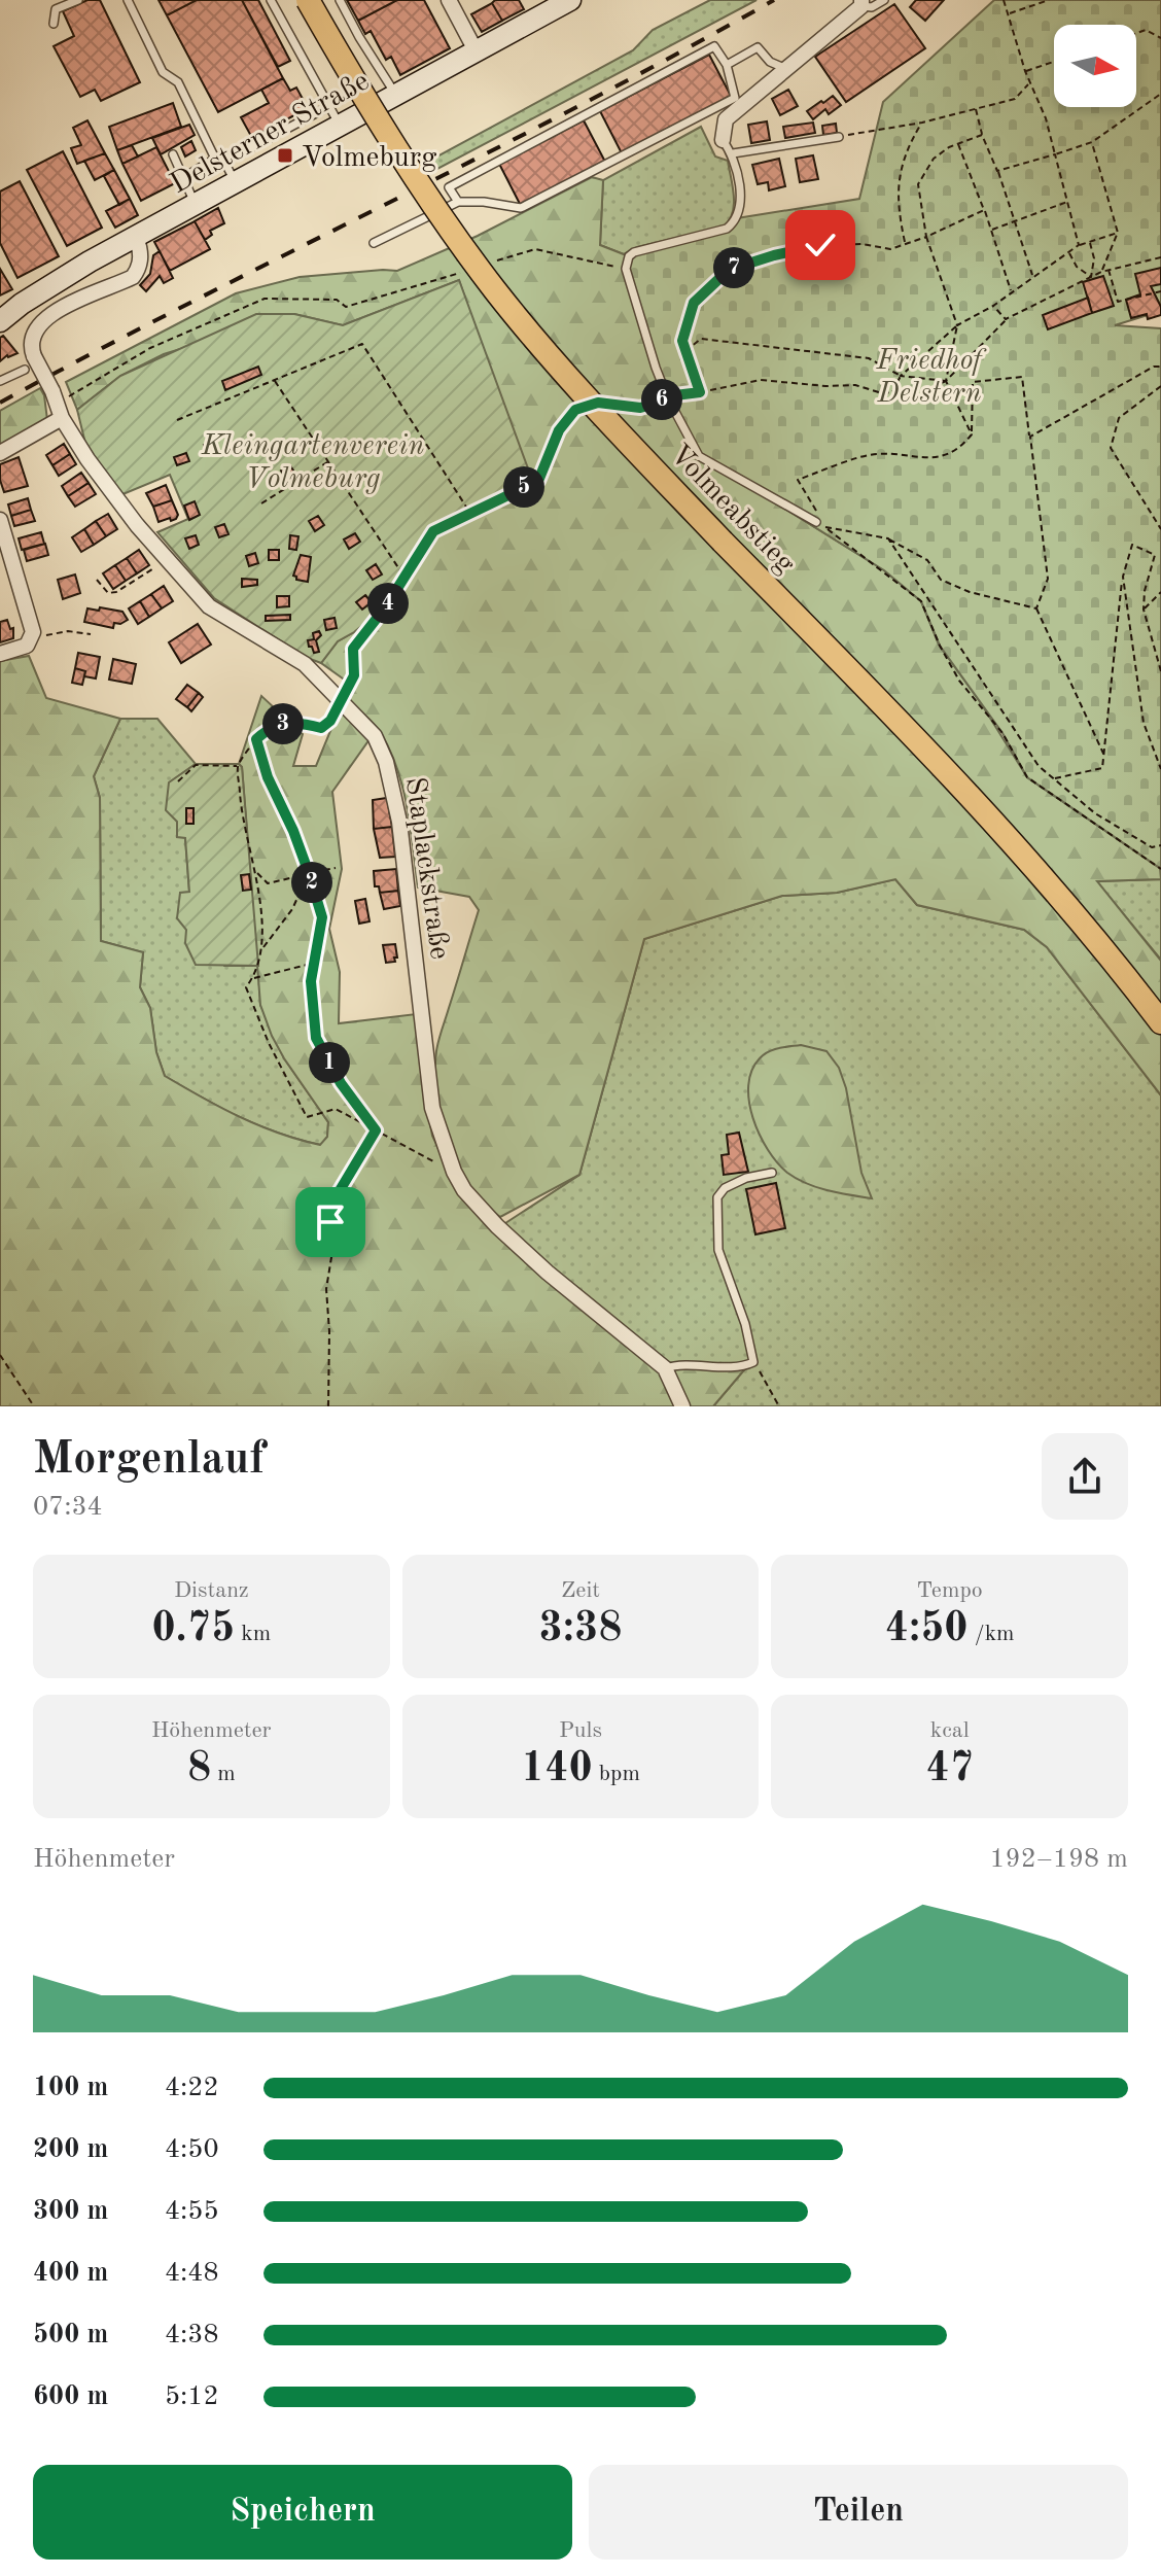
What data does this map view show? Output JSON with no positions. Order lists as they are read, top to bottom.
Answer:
{
  "streets": {
    "main road": ["Volmeabstieg"],
    "street": ["Delsterner Straße", "Staplackstraße"]
  },
  "parks": ["Friedhof Delstern", "Kleingartenverein Volmeburg"],
  "places": {
    "transit": ["Volmeburg"]
  },
  "north": "right",
  "page": {
    "pins": [
      "7",
      "6",
      "5",
      "4",
      "3",
      "2",
      "1"
    ],
    "heading": ["Morgenlauf", "07:34"],
    "stats": [
      ["Distanz", "0.75 km"],
      ["Zeit", "3:38"],
      ["Tempo", "4:50 /km"],
      ["Höhenmeter", "8 m"],
      ["Puls", "140 bpm"],
      ["kcal", "47"]
    ],
    "chart": ["Höhenmeter", "192–198 m"],
    "list": [
      {
        "name": "100 m",
        "note": "4:22"
      },
      {
        "name": "200 m",
        "note": "4:50"
      },
      {
        "name": "300 m",
        "note": "4:55"
      },
      {
        "name": "400 m",
        "note": "4:48"
      },
      {
        "name": "500 m",
        "note": "4:38"
      },
      {
        "name": "600 m",
        "note": "5:12"
      }
    ],
    "buttons": ["Speichern", "Teilen"]
  }
}
